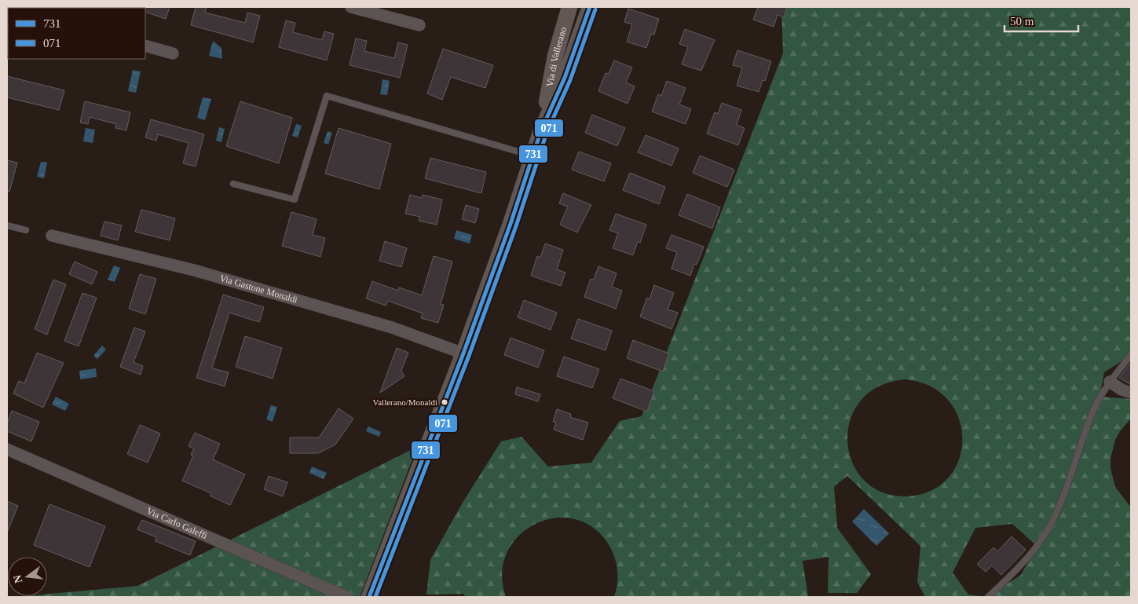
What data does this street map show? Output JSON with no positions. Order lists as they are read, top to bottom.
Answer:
{
  "streets": {
    "street": ["Via di Vallerano", "Via Gastone Monaldi", "Via Carlo Galeffi"]
  },
  "crossings": [
    ["Via di Vallerano", "Via Gastone Monaldi"]
  ],
  "places": ["Vallerano/Monaldi"],
  "lines": ["transit line 731", "transit line 071"],
  "legend": ["731", "071"],
  "scale_bar": "50 m",
  "north": "left"
}
